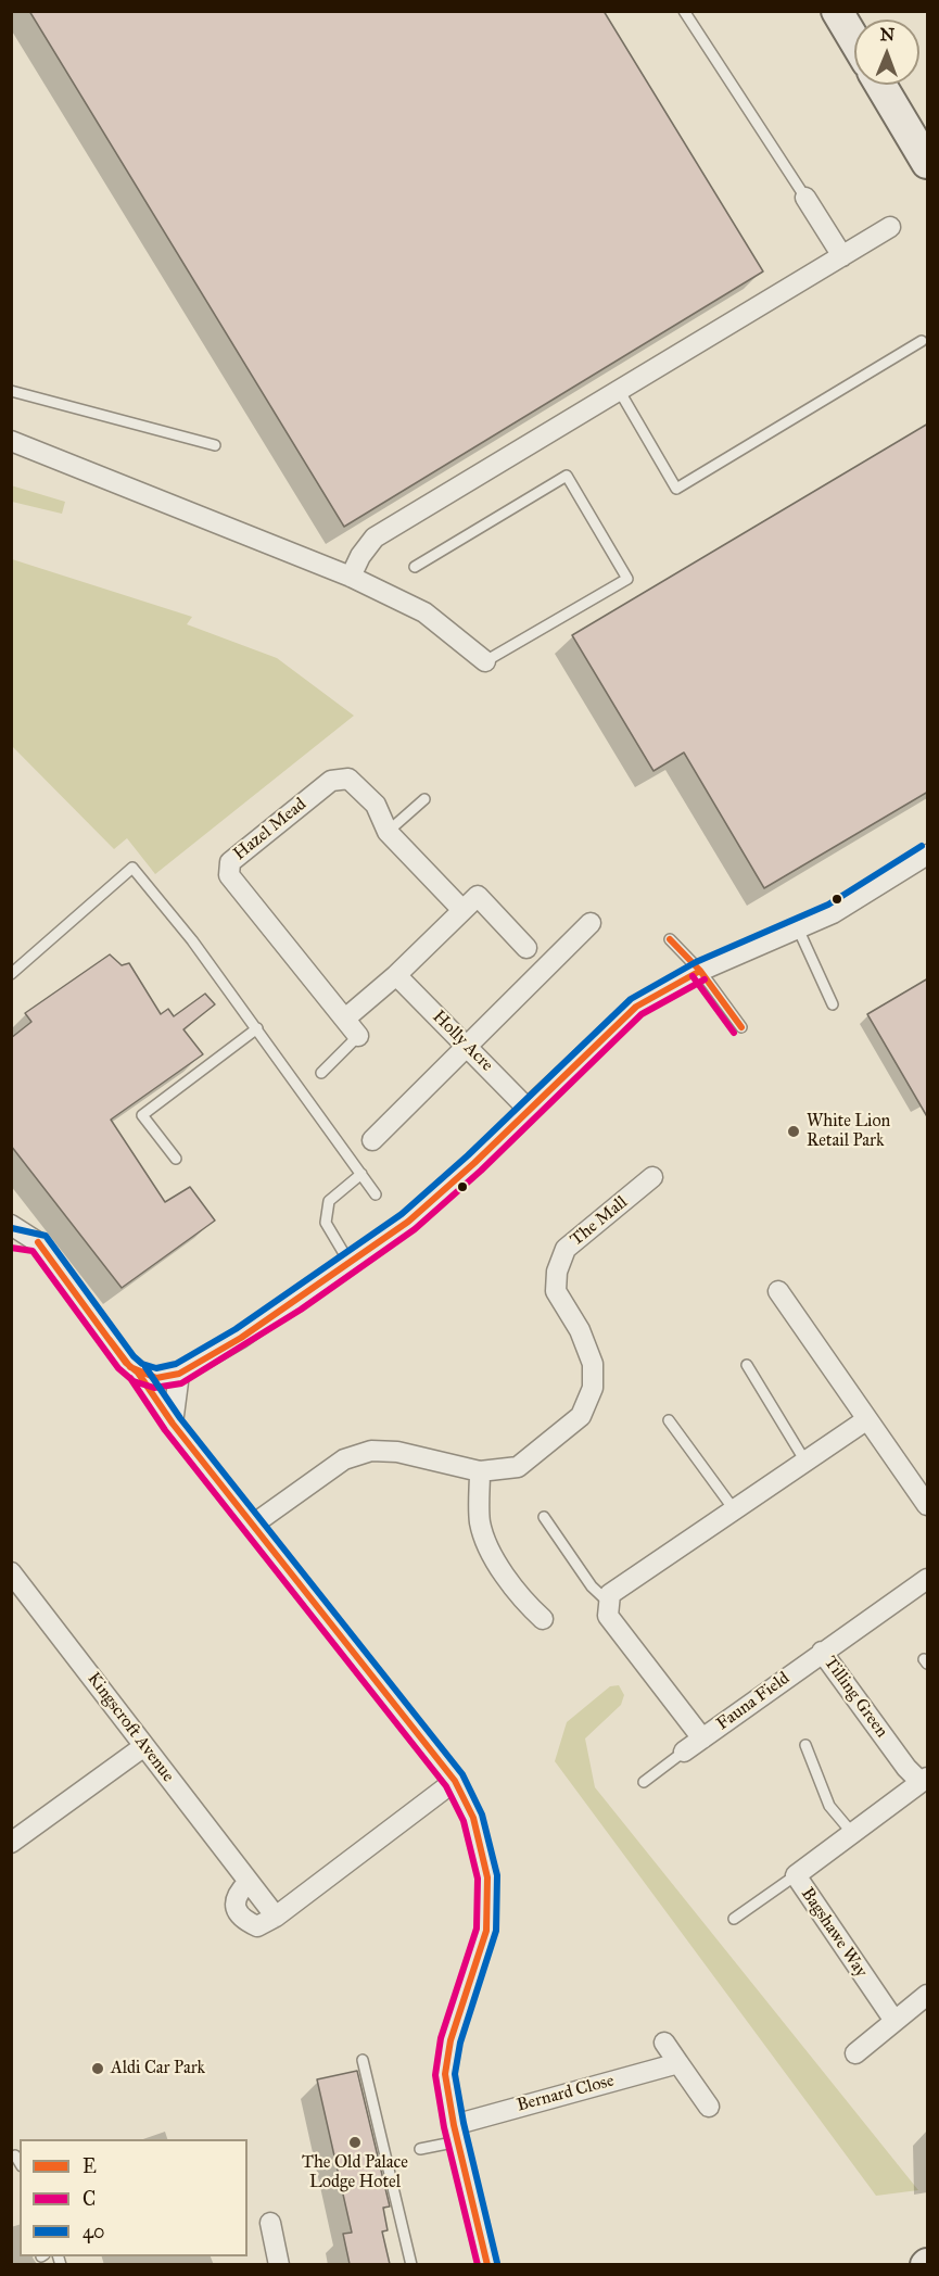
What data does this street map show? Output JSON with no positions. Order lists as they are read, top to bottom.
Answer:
{
  "streets": {
    "street": [
      "Hazel Mead",
      "Holly Acre",
      "The Mall",
      "Tilling Green",
      "Fauna Field",
      "Kingscroft Avenue",
      "Bagshawe Way",
      "Bernard Close"
    ]
  },
  "crossings": [
    ["Tilling Green", "Fauna Field"],
    ["Tilling Green", "Bagshawe Way"]
  ],
  "places": ["White Lion Retail Park", "Aldi Car Park", "The Old Palace Lodge Hotel"],
  "lines": ["transit line 40", "transit line E", "transit line C"],
  "legend": ["E", "C", "40"],
  "north": "top"
}
